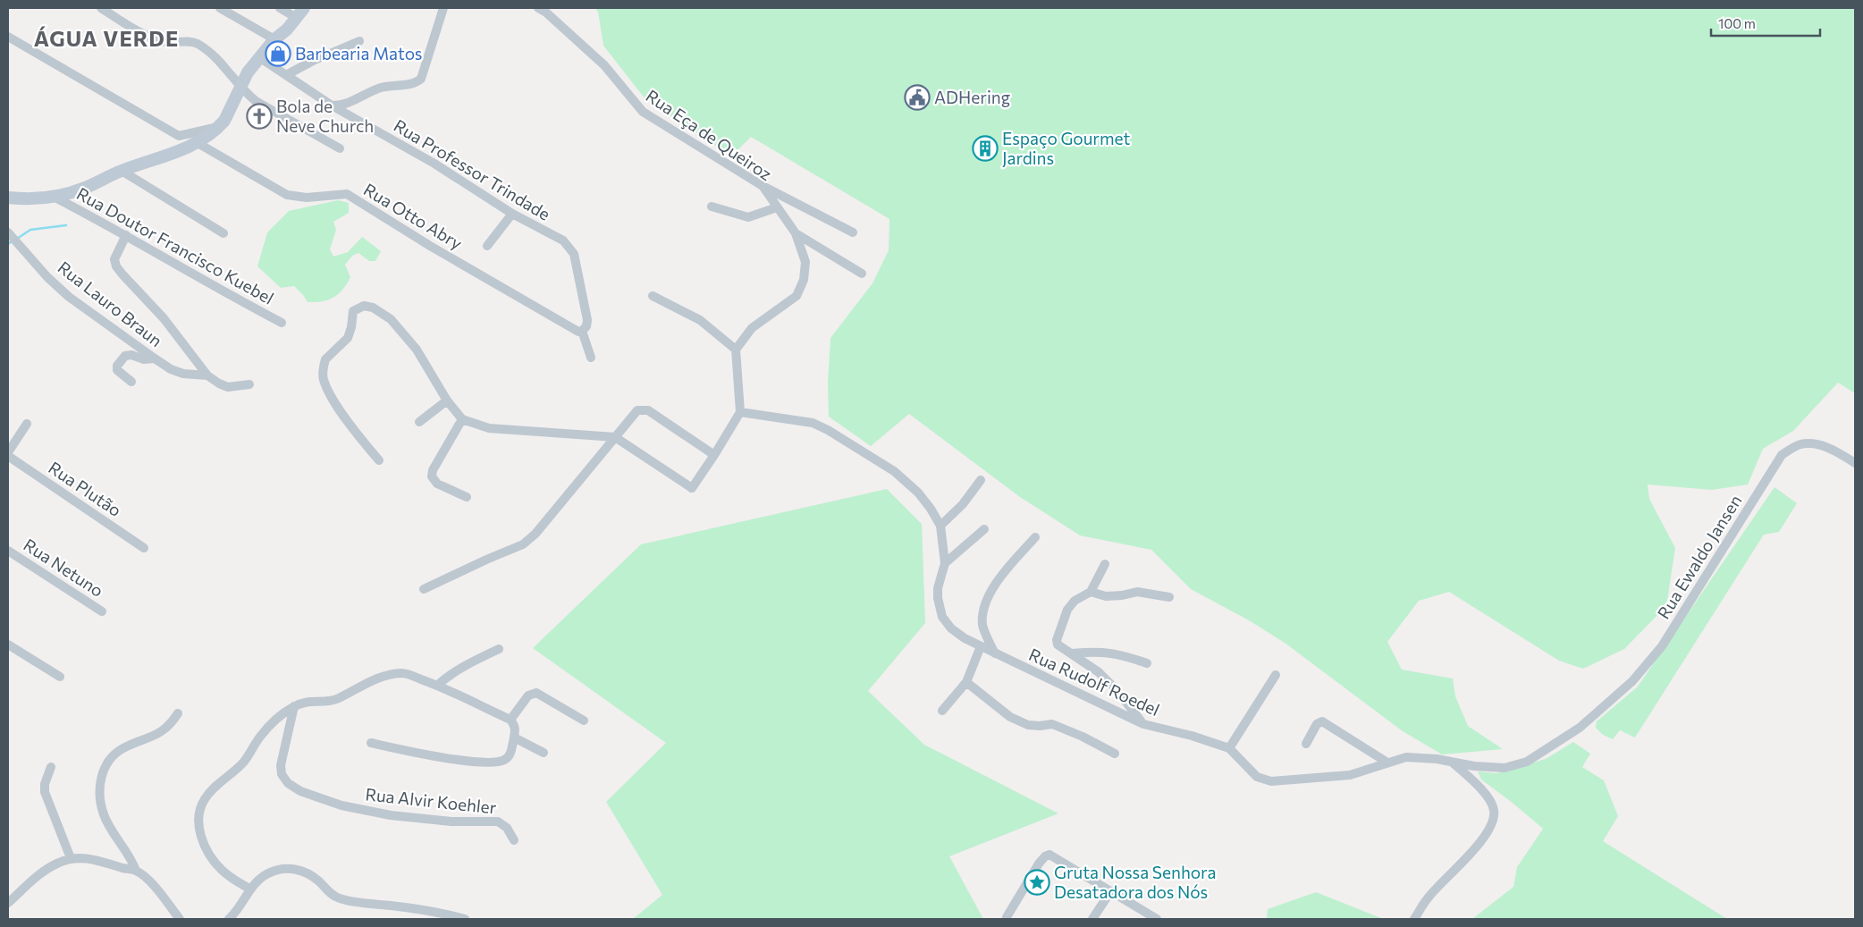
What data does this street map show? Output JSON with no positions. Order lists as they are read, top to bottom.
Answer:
{
  "streets": {
    "street": [
      "Rua Eça de Queiroz",
      "Rua Professor Trindade",
      "Rua Otto Abry",
      "Rua Doutor Francisco Kuebel",
      "Rua Lauro Braun",
      "Rua Plutão",
      "Rua Ewaldo Jansen",
      "Rua Netuno",
      "Rua Rudolf Roedel",
      "Rua Alvir Koehler"
    ]
  },
  "crossings": [
    ["Rua Professor Trindade", "Rua Otto Abry"],
    ["Rua Ewaldo Jansen", "Rua Rudolf Roedel"]
  ],
  "districts": ["ÁGUA VERDE"],
  "places": {
    "shop": ["Barbearia Matos"],
    "public building": ["ADHering"],
    "church": ["Bola de Neve Church"],
    "building": ["Espaço Gourmet Jardins"],
    "place": ["Gruta Nossa Senhora Desatadora dos Nós"]
  },
  "scale_bar": "100 m"
}
